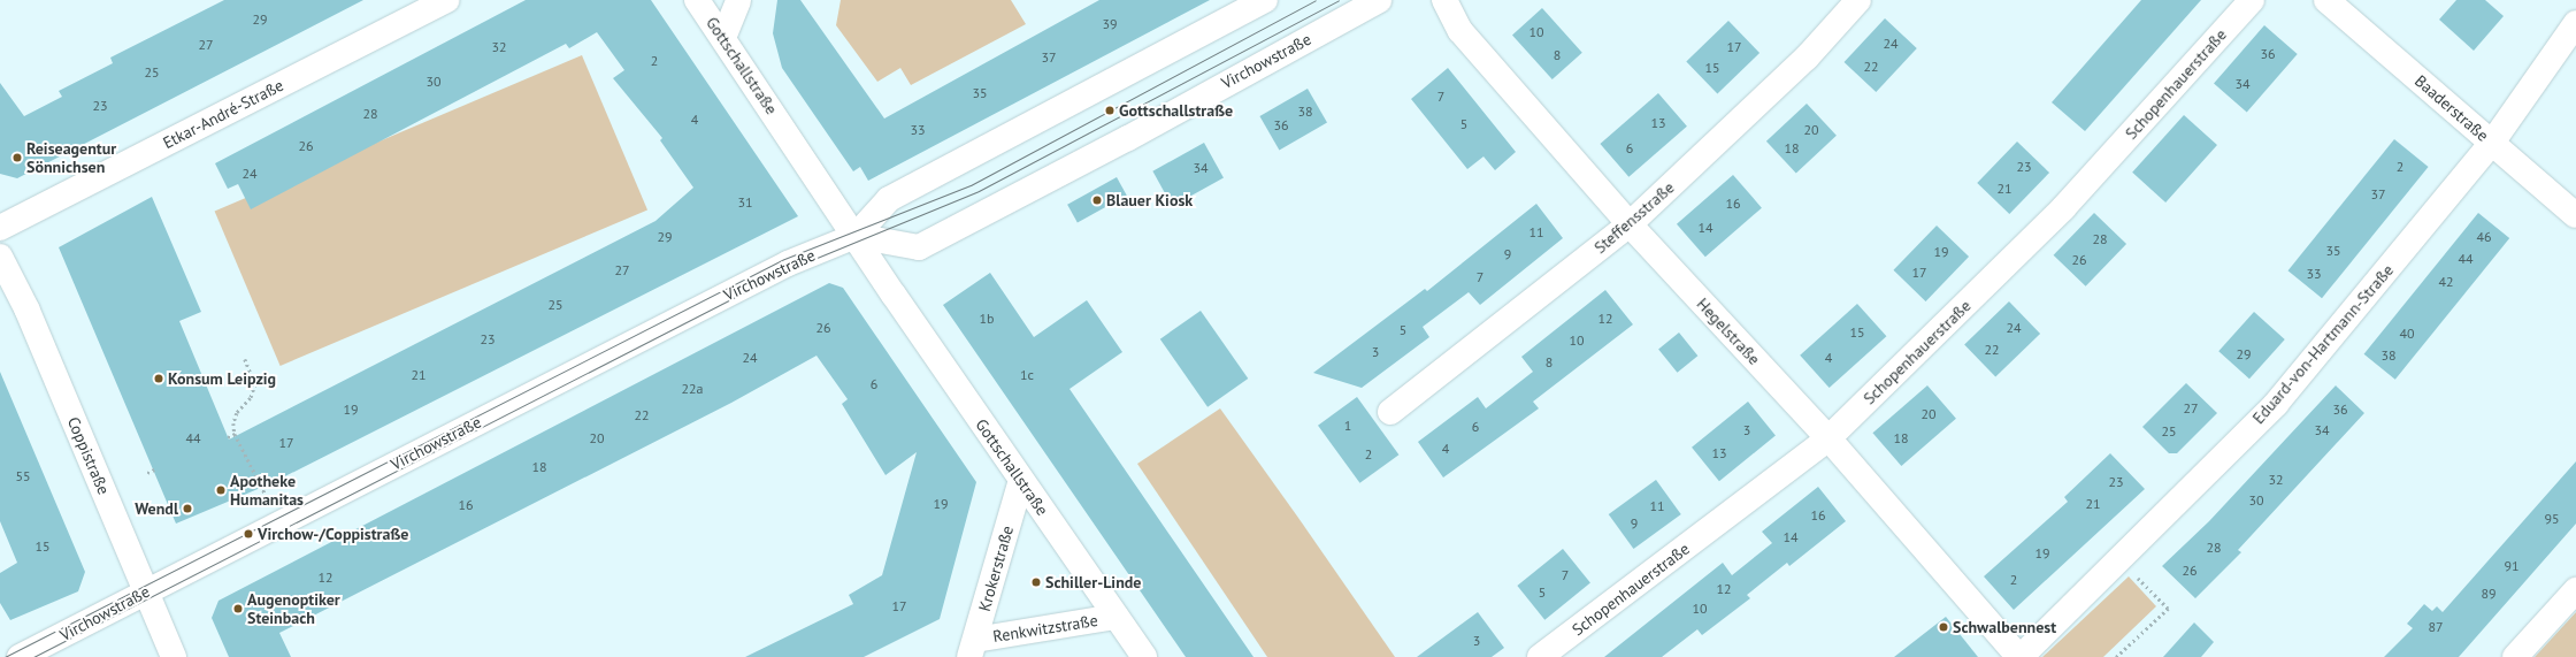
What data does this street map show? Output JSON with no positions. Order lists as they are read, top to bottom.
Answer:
{
  "streets": {
    "street": [
      "Virchowstraße",
      "Gottschallstraße",
      "Schopenhauerstraße",
      "Baaderstraße",
      "Etkar-André-Straße",
      "Steffensstraße",
      "Hegelstraße",
      "Eduard-von-Hartmann-Straße",
      "Coppistraße",
      "Krokerstraße",
      "Renkwitzstraße"
    ]
  },
  "crossings": [
    ["Virchowstraße", "Gottschallstraße"],
    ["Virchowstraße", "Coppistraße"],
    ["Gottschallstraße", "Krokerstraße"],
    ["Gottschallstraße", "Renkwitzstraße"],
    ["Schopenhauerstraße", "Hegelstraße"],
    ["Baaderstraße", "Eduard-von-Hartmann-Straße"],
    ["Steffensstraße", "Hegelstraße"],
    ["Hegelstraße", "Eduard-von-Hartmann-Straße"],
    ["Krokerstraße", "Renkwitzstraße"]
  ],
  "places": [
    "Gottschallstraße",
    "Reiseagentur Sönnichsen",
    "Blauer Kiosk",
    "Konsum Leipzig",
    "Apotheke Humanitas",
    "Wendl",
    "Virchow-/Coppistraße",
    "Schiller-Linde",
    "Augenoptiker Steinbach",
    "Schwalbennest"
  ],
  "house_numbers": [
    "29",
    "39",
    "10",
    "24",
    "27",
    "32",
    "17",
    "36",
    "8",
    "37",
    "2",
    "22",
    "15",
    "25",
    "30",
    "34",
    "35",
    "7",
    "23",
    "38",
    "28",
    "4",
    "13",
    "5",
    "36",
    "33",
    "20",
    "26",
    "6",
    "18",
    "23",
    "2",
    "34",
    "24",
    "21",
    "37",
    "31",
    "16",
    "14",
    "11",
    "29",
    "46",
    "28",
    "35",
    "19",
    "9",
    "44",
    "26",
    "27",
    "17",
    "33",
    "7",
    "42",
    "25",
    "1b",
    "12",
    "26",
    "24",
    "5",
    "15",
    "40",
    "23",
    "10",
    "22",
    "3",
    "29",
    "38",
    "24",
    "4",
    "8",
    "21",
    "1c",
    "6",
    "22a",
    "27",
    "19",
    "36",
    "20",
    "22",
    "1",
    "6",
    "3",
    "34",
    "25",
    "44",
    "20",
    "18",
    "17",
    "4",
    "13",
    "2",
    "18",
    "55",
    "32",
    "23",
    "30",
    "19",
    "21",
    "16",
    "11",
    "16",
    "95",
    "9",
    "14",
    "15",
    "28",
    "19",
    "91",
    "26",
    "7",
    "12",
    "2",
    "12",
    "5",
    "89",
    "17",
    "10",
    "87",
    "3"
  ]
}
